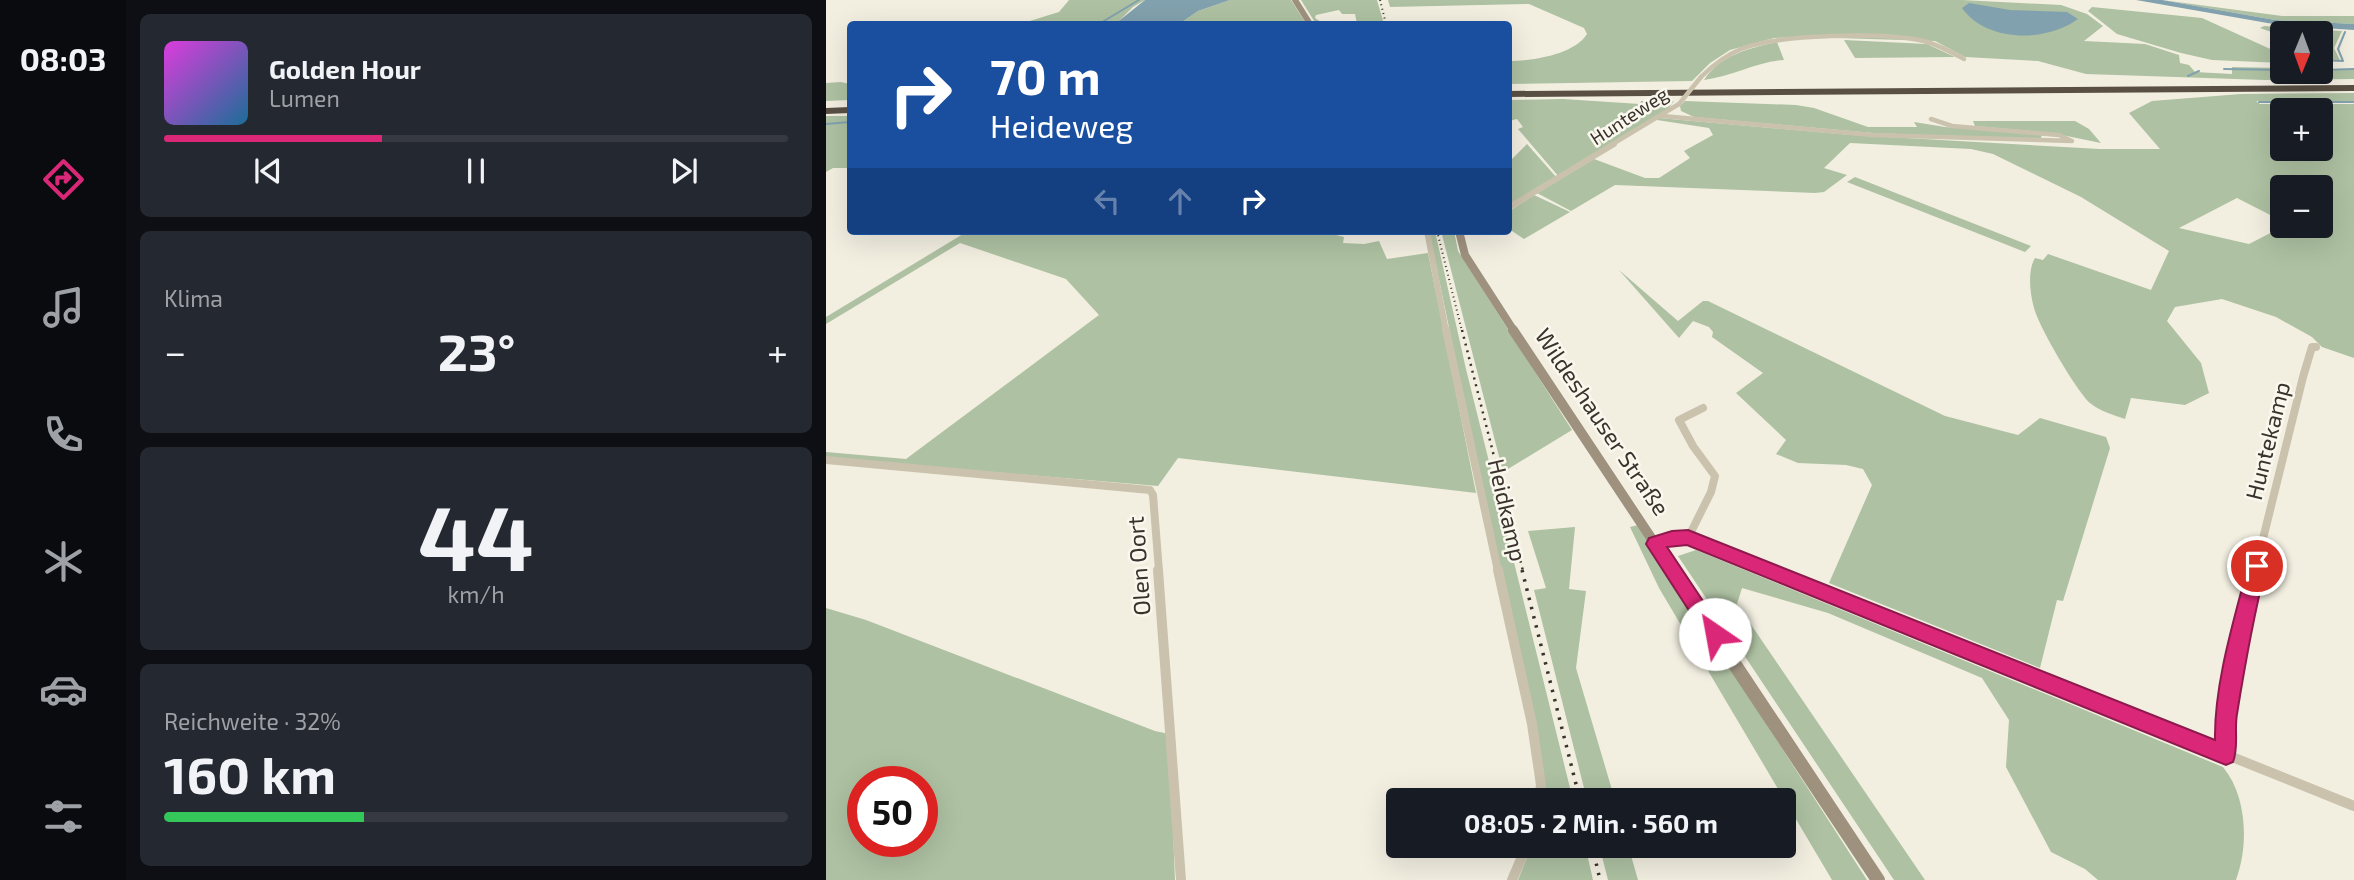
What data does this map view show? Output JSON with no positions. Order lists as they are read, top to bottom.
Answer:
{
  "streets": {
    "main road": ["Wildeshauser Straße"],
    "street": [
      "Hunteweg",
      "Huntekamp",
      "Heidkamp",
      "Olen Oort"
    ]
  },
  "north": "bottom",
  "page": {
    "tabs": "08:03",
    "map_buttons": ["+", "−"],
    "turn": ["70 m", "Heideweg"],
    "song": ["Golden Hour", "Lumen"],
    "tile": [
      "Klima",
      ["44", "km/h"],
      ["Reichweite · 32%", "160 km"]
    ],
    "heat": ["−", "23°", "+"],
    "limit": "50",
    "trip": "08:05 · 2 Min. · 560 m"
  }
}
